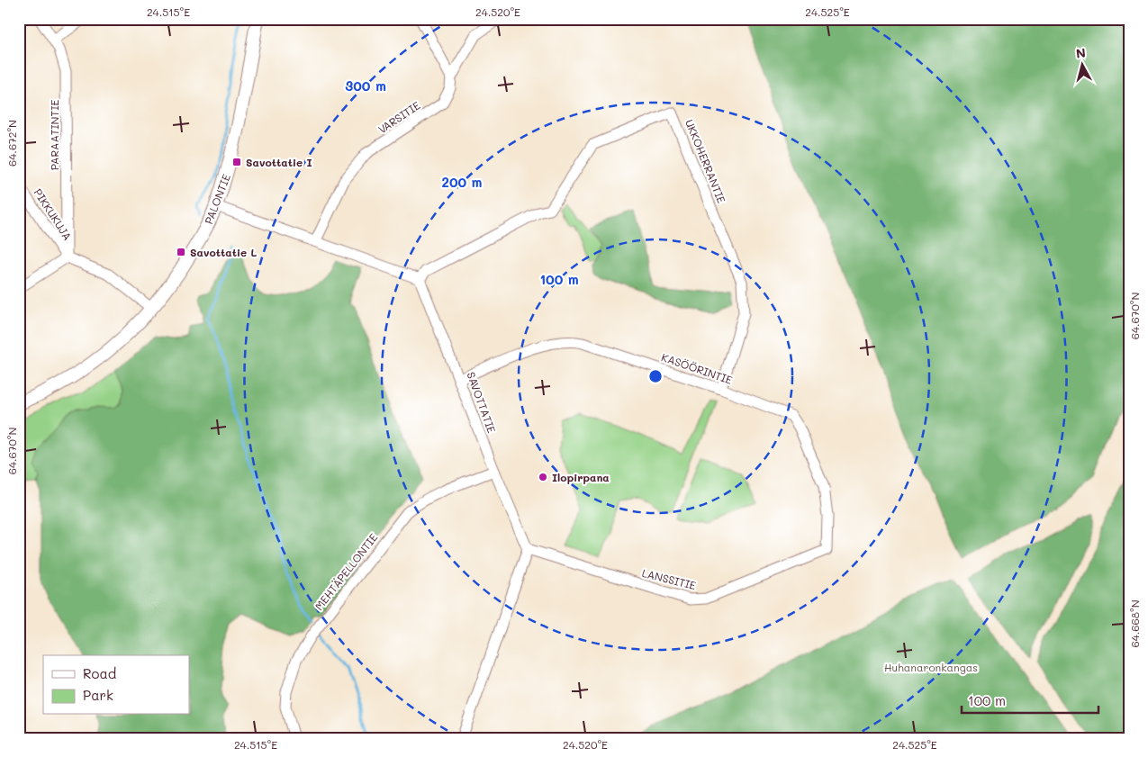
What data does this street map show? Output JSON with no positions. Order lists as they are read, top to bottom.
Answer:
{
  "streets": {
    "street": [
      "VARSITIE",
      "PARAATINTIE",
      "UKKOHERRANTIE",
      "PALONTIE",
      "PIKKUKUJA",
      "KASÖÖRINTIE",
      "SAVOTTATIE",
      "MEHTÄPELLONTIE",
      "LANSSITIE"
    ]
  },
  "crossings": [
    ["PARAATINTIE", "PIKKUKUJA"],
    ["UKKOHERRANTIE", "KASÖÖRINTIE"],
    ["UKKOHERRANTIE", "SAVOTTATIE"],
    ["KASÖÖRINTIE", "SAVOTTATIE"],
    ["KASÖÖRINTIE", "LANSSITIE"],
    ["SAVOTTATIE", "MEHTÄPELLONTIE"],
    ["SAVOTTATIE", "LANSSITIE"]
  ],
  "parks": ["Huhanaronkangas"],
  "places": {
    "transit": ["Savottatie I", "Savottatie L"],
    "other": ["Ilopirpana"]
  },
  "legend": ["Road", "Park"],
  "scale_bar": "100 m",
  "north": "top",
  "coordinates": [
    "24.515°E",
    "24.520°E",
    "24.525°E",
    "64.672°N",
    "64.670°N",
    "64.668°N"
  ],
  "rings": ["300 m", "200 m", "100 m"]
}
